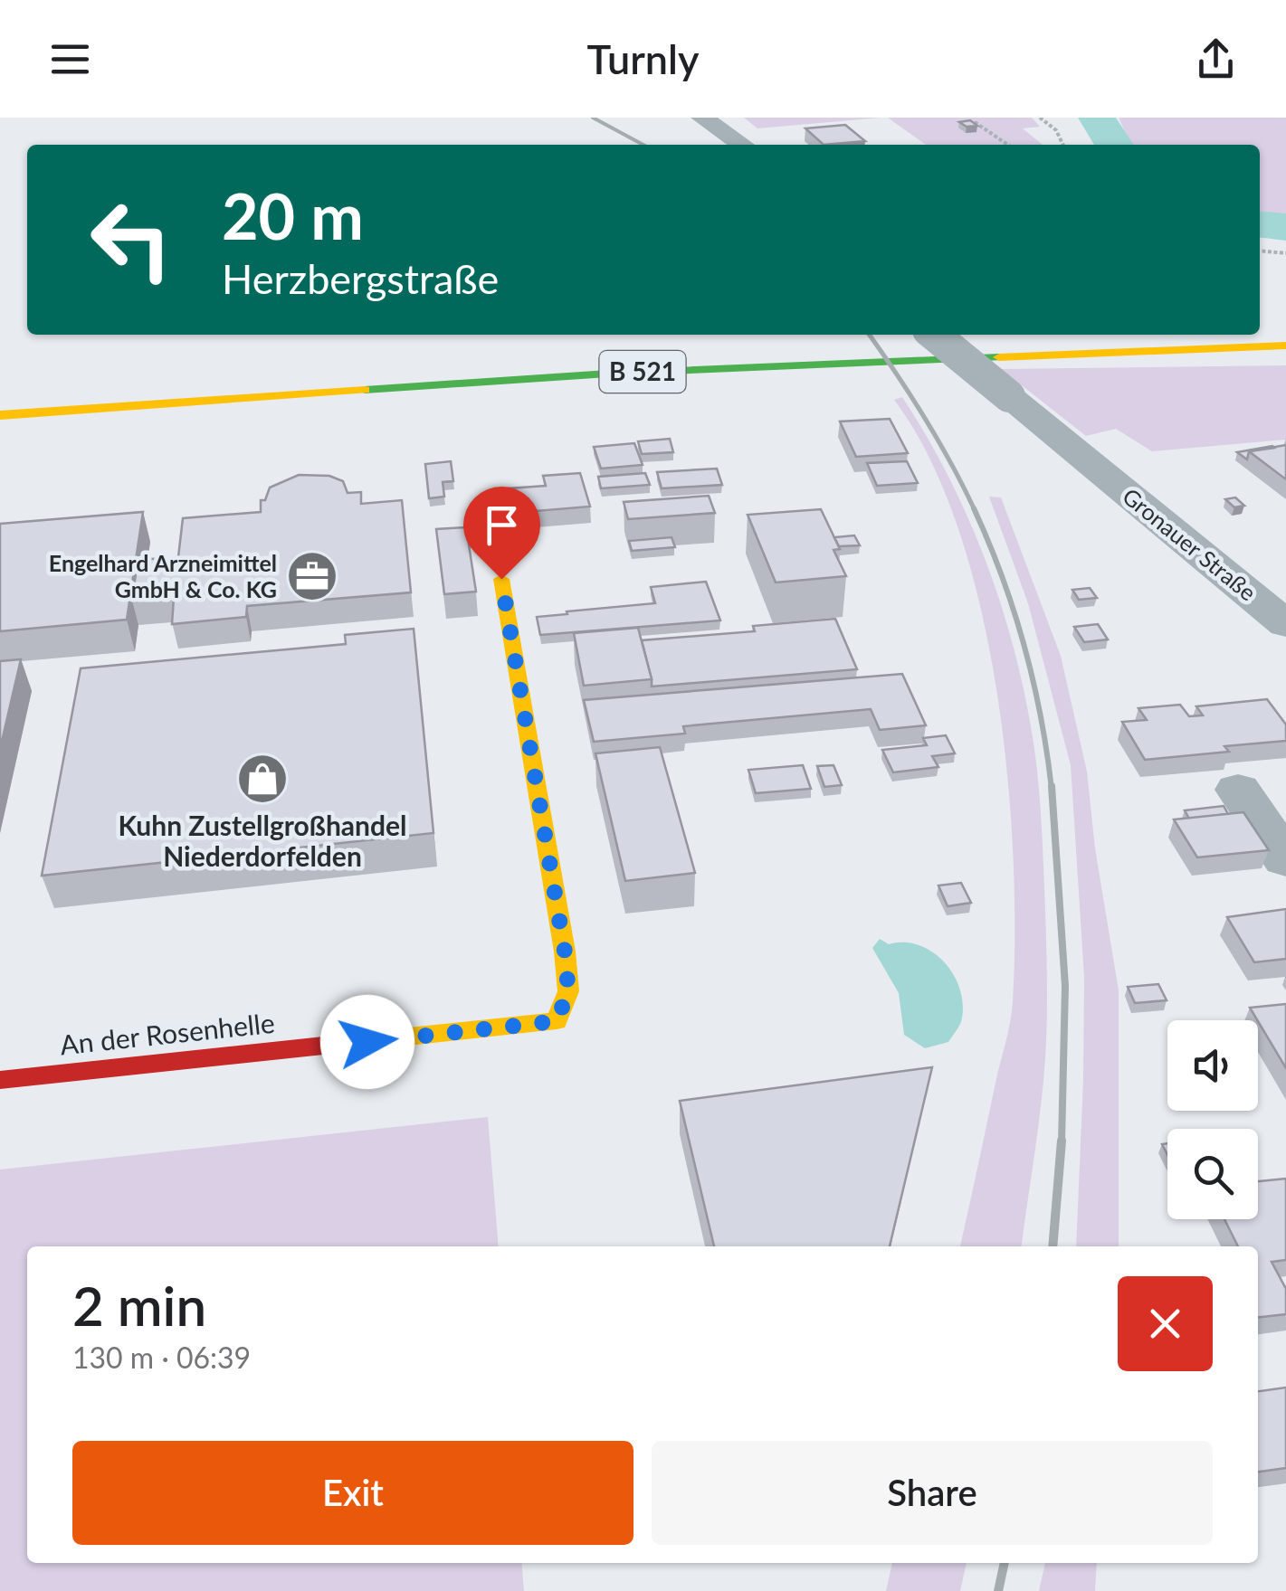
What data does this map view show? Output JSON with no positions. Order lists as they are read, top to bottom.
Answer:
{
  "streets": {
    "main road": ["B 521", "An der Rosenhelle"],
    "street": ["Gronauer Straße"]
  },
  "places": {
    "office": ["Engelhard Arzneimittel GmbH & Co. KG"],
    "shop": ["Kuhn Zustellgroßhandel Niederdorfelden"]
  },
  "page": {
    "header": "Turnly",
    "turn": ["20 m", "Herzbergstraße"],
    "heading": ["2 min", "130 m · 06:39"],
    "buttons": ["Exit", "Share"]
  }
}
